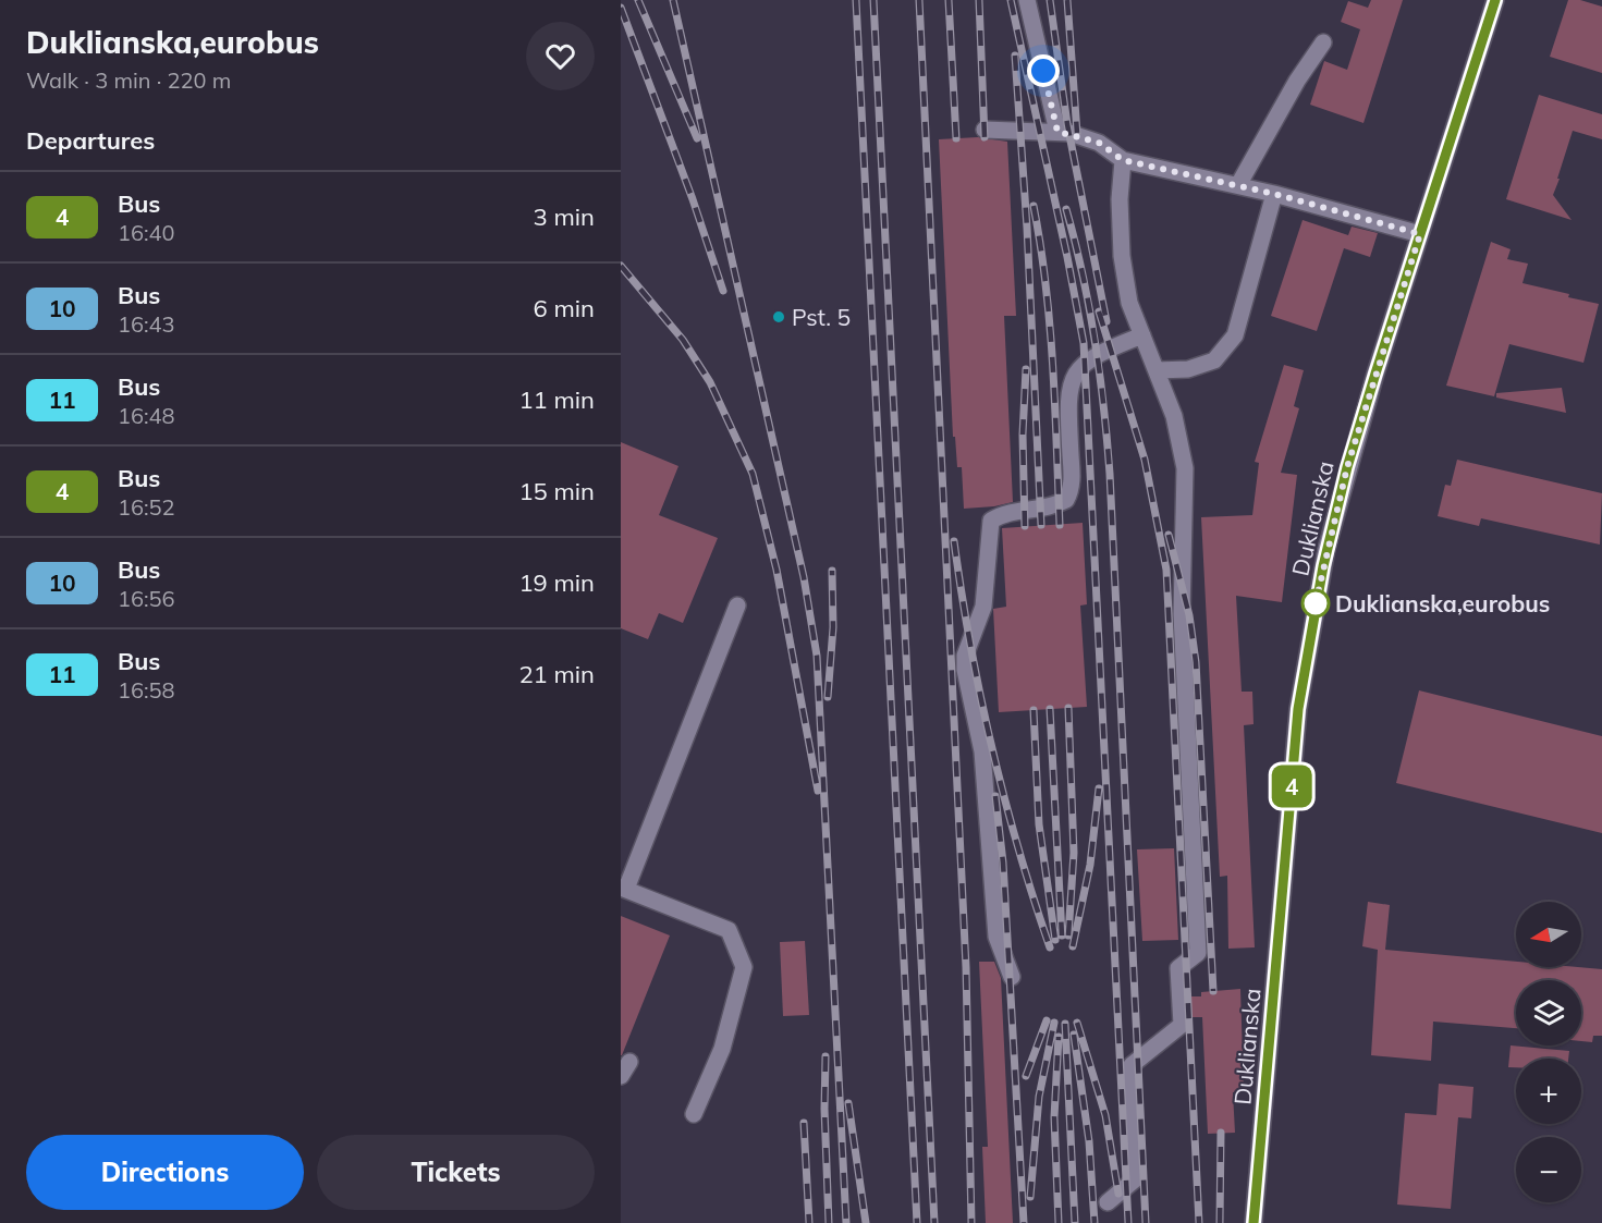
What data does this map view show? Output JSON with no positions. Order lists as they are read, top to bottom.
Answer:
{
  "streets": {
    "street": ["Duklianska"]
  },
  "places": ["Pst. 5", "Duklianska,eurobus"],
  "lines": ["bus line 4"],
  "north": "left",
  "page": {
    "heading": [
      ["Duklianska,eurobus", "Walk · 3 min · 220 m"],
      "Departures"
    ],
    "on_map": "4",
    "list": [
      {
        "mark": "4",
        "name": "Bus",
        "note": "16:40",
        "value": "3 min"
      },
      {
        "mark": "10",
        "name": "Bus",
        "note": "16:43",
        "value": "6 min"
      },
      {
        "mark": "11",
        "name": "Bus",
        "note": "16:48",
        "value": "11 min"
      },
      {
        "mark": "4",
        "name": "Bus",
        "note": "16:52",
        "value": "15 min"
      },
      {
        "mark": "10",
        "name": "Bus",
        "note": "16:56",
        "value": "19 min"
      },
      {
        "mark": "11",
        "name": "Bus",
        "note": "16:58",
        "value": "21 min"
      }
    ],
    "map_buttons": ["+", "−"],
    "buttons": ["Directions", "Tickets"]
  }
}
